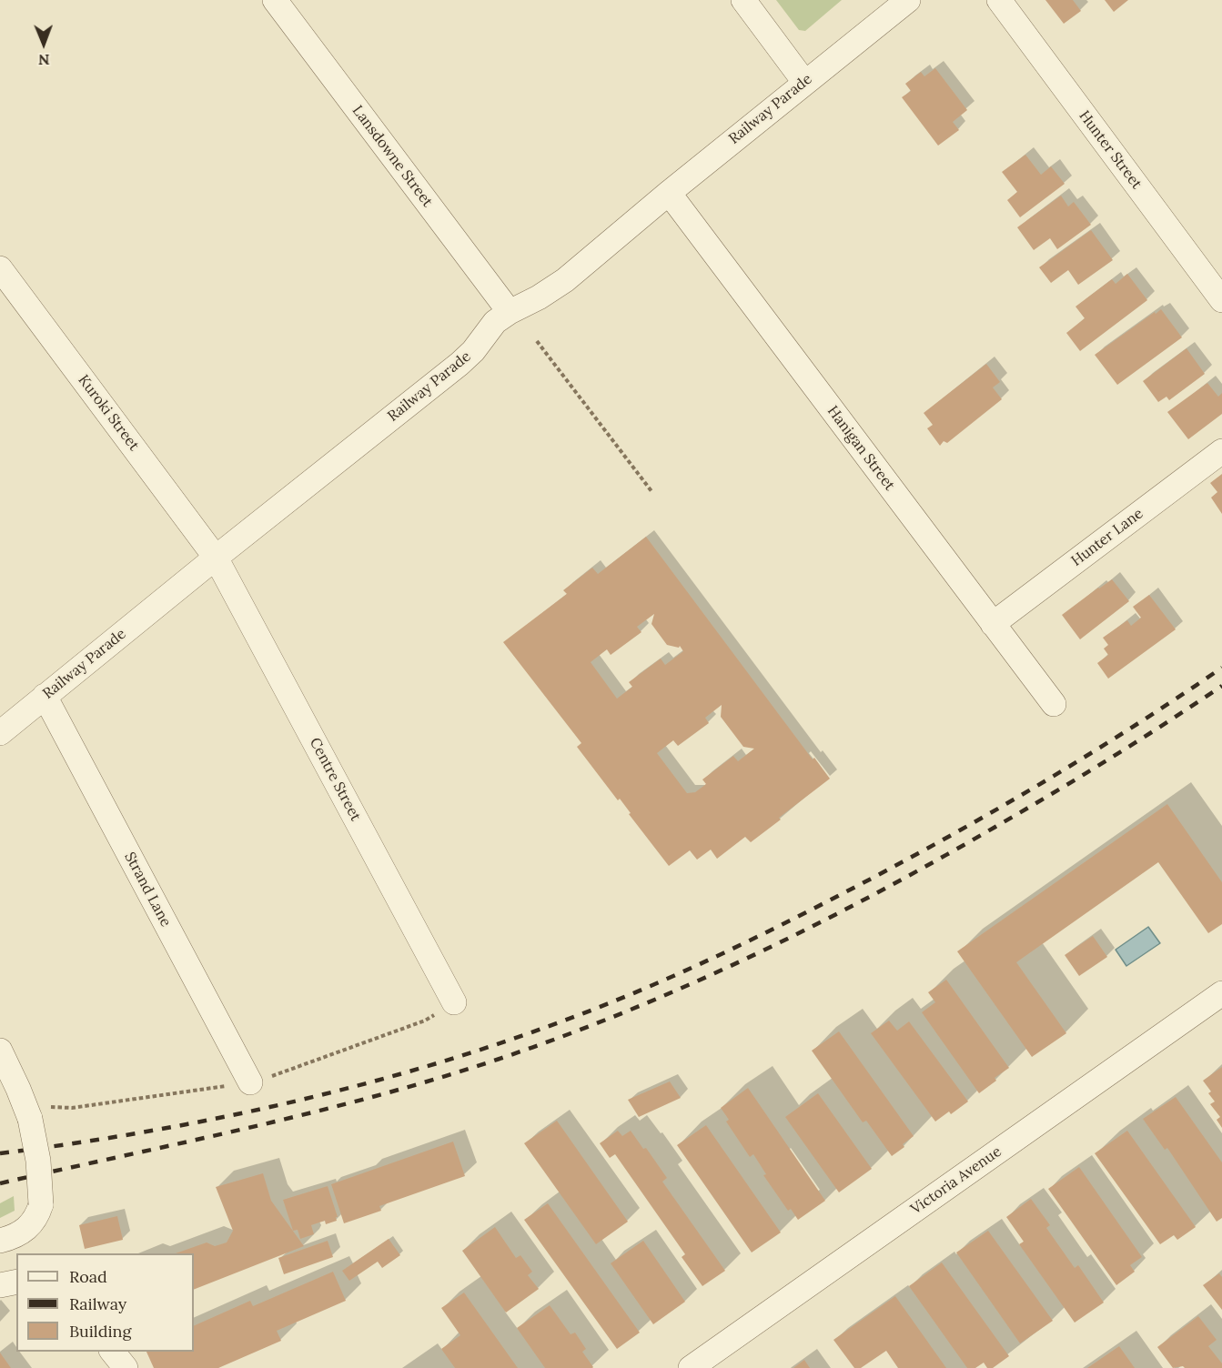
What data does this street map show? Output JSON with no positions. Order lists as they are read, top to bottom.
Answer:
{
  "streets": {
    "street": [
      "Railway Parade",
      "Hunter Street",
      "Lansdowne Street",
      "Kuroki Street",
      "Hanigan Street",
      "Hunter Lane",
      "Centre Street",
      "Strand Lane",
      "Victoria Avenue"
    ]
  },
  "crossings": [
    ["Railway Parade", "Lansdowne Street"],
    ["Railway Parade", "Kuroki Street"],
    ["Railway Parade", "Hanigan Street"],
    ["Railway Parade", "Centre Street"],
    ["Railway Parade", "Strand Lane"],
    ["Kuroki Street", "Centre Street"],
    ["Hanigan Street", "Hunter Lane"]
  ],
  "legend": ["Road", "Railway", "Building"],
  "north": "bottom"
}
